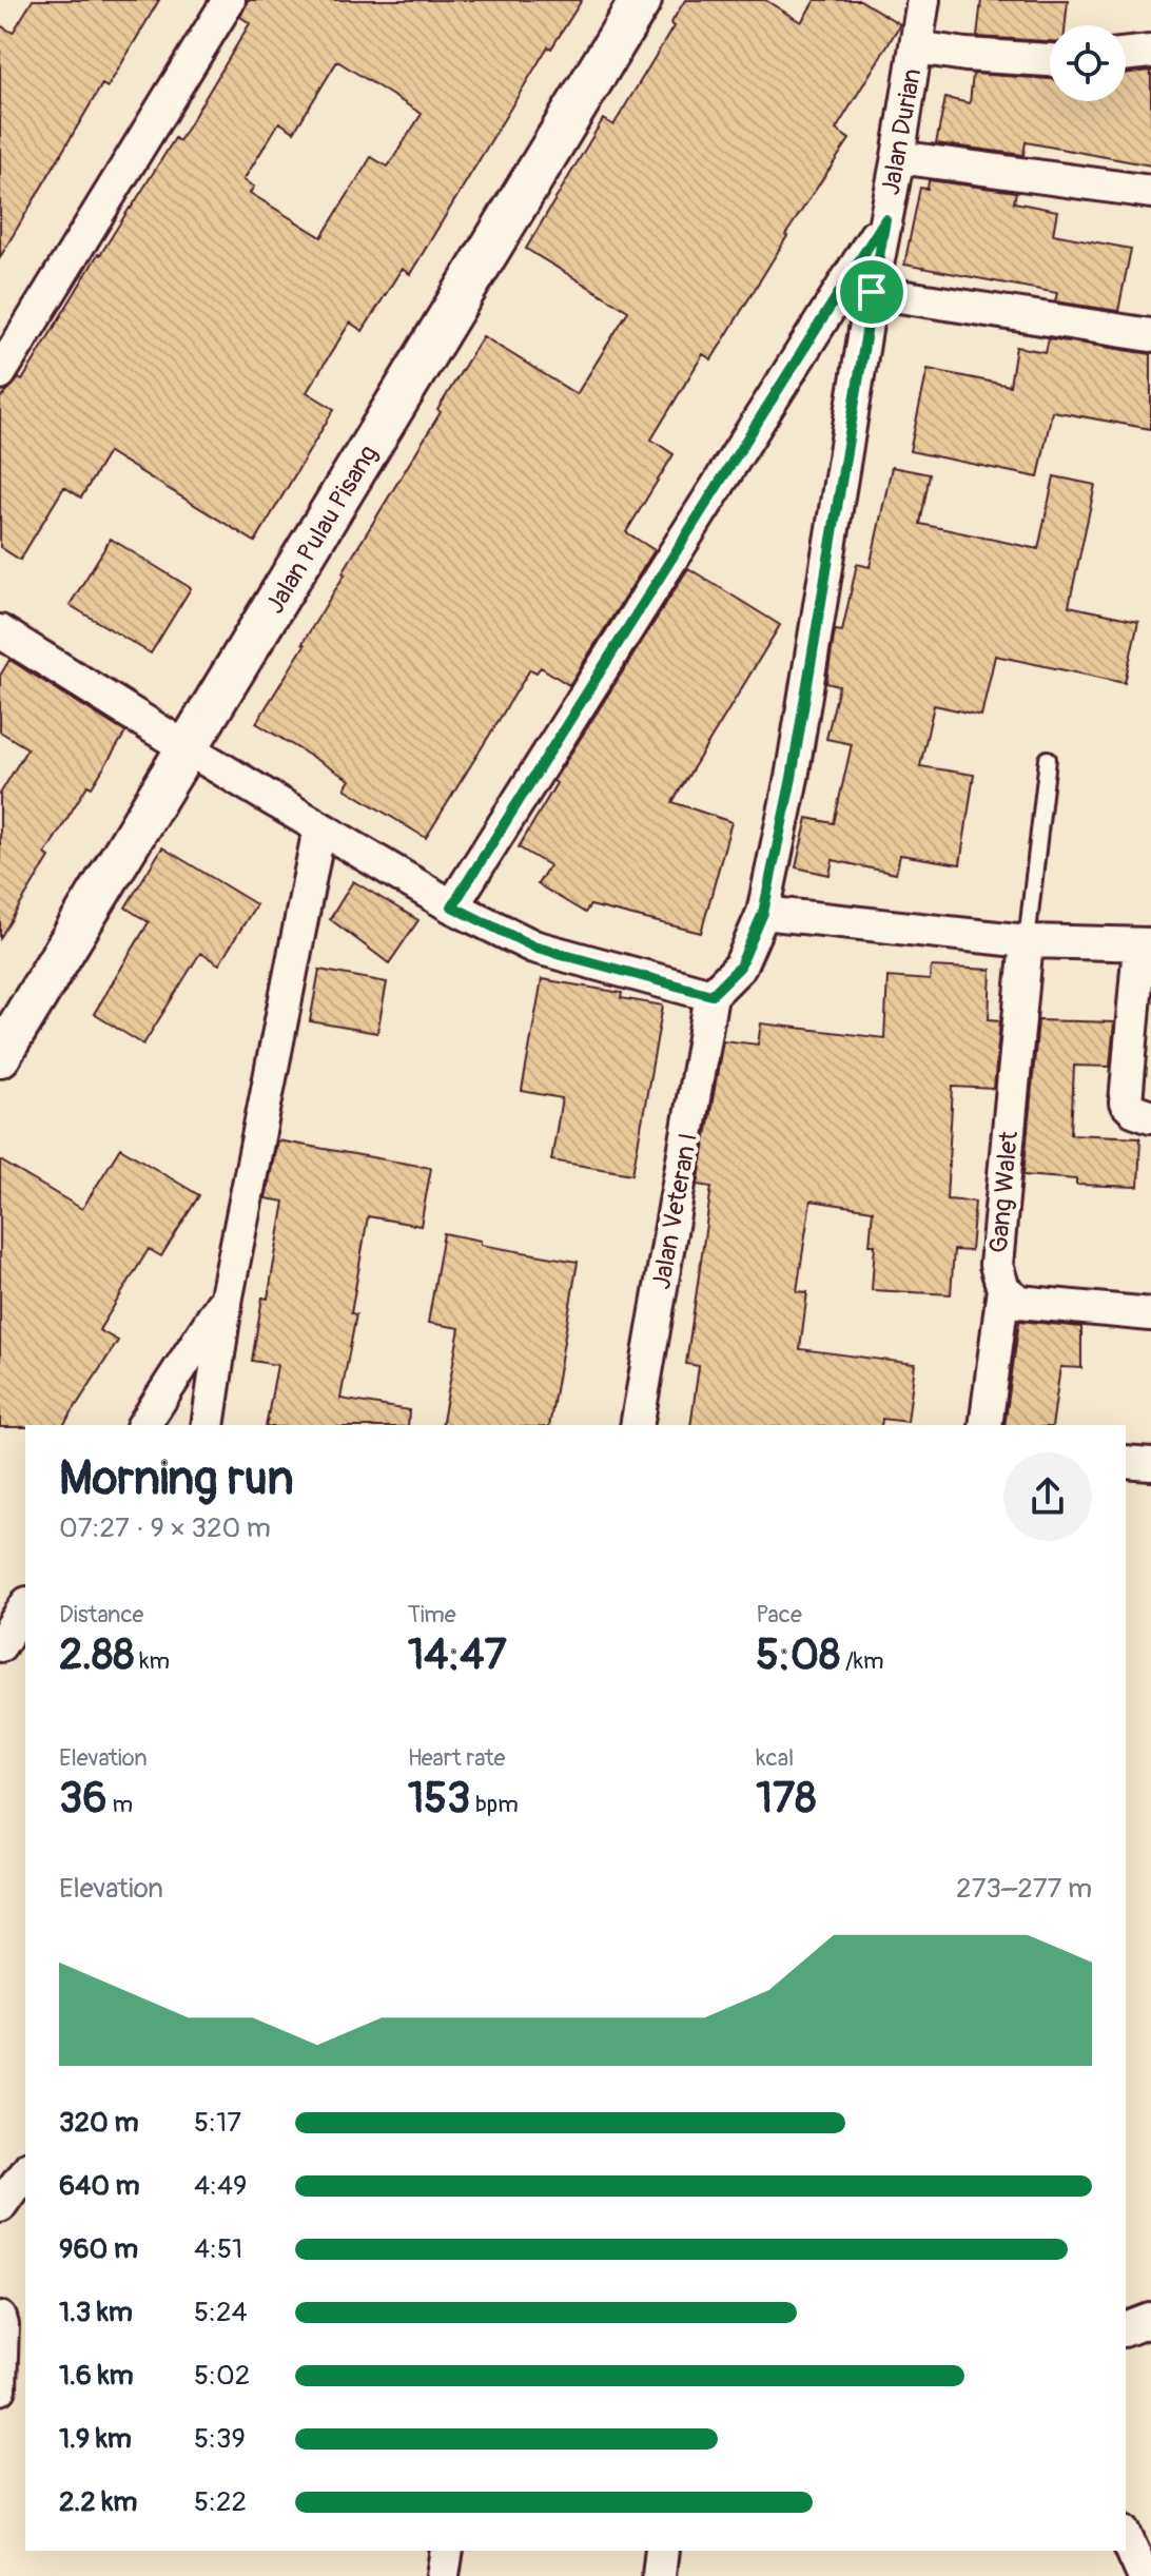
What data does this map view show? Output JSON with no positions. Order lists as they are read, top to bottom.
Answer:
{
  "streets": {
    "street": [
      "Jalan Durian",
      "Jalan Pulau Pisang",
      "Gang Walet",
      "Jalan Veteran I"
    ]
  },
  "crossings": [
    ["Jalan Durian", "Jalan Veteran I"]
  ],
  "page": {
    "heading": ["Morning run", "07:27 · 9 × 320 m"],
    "stats": [
      ["Distance", "2.88 km"],
      ["Time", "14:47"],
      ["Pace", "5:08 /km"],
      ["Elevation", "36 m"],
      ["Heart rate", "153 bpm"],
      ["kcal", "178"]
    ],
    "chart": ["Elevation", "273–277 m"],
    "list": [
      {
        "name": "320 m",
        "note": "5:17"
      },
      {
        "name": "640 m",
        "note": "4:49"
      },
      {
        "name": "960 m",
        "note": "4:51"
      },
      {
        "name": "1.3 km",
        "note": "5:24"
      },
      {
        "name": "1.6 km",
        "note": "5:02"
      },
      {
        "name": "1.9 km",
        "note": "5:39"
      },
      {
        "name": "2.2 km",
        "note": "5:22"
      }
    ]
  }
}
